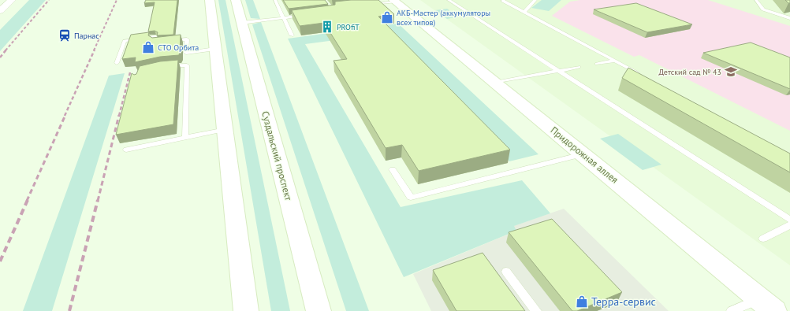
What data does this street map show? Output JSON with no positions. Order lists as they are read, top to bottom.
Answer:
{
  "streets": {
    "main road": ["Придорожная аллея", "Суздальский проспект"]
  },
  "places": {
    "shop": ["АКБ-Мастер (аккумуляторы всех типов)", "СТО Орбита", "Терра-сервис"],
    "building": ["PROfiT"],
    "station": ["Парнас"],
    "school or university": ["Детский сад № 43"]
  }
}
